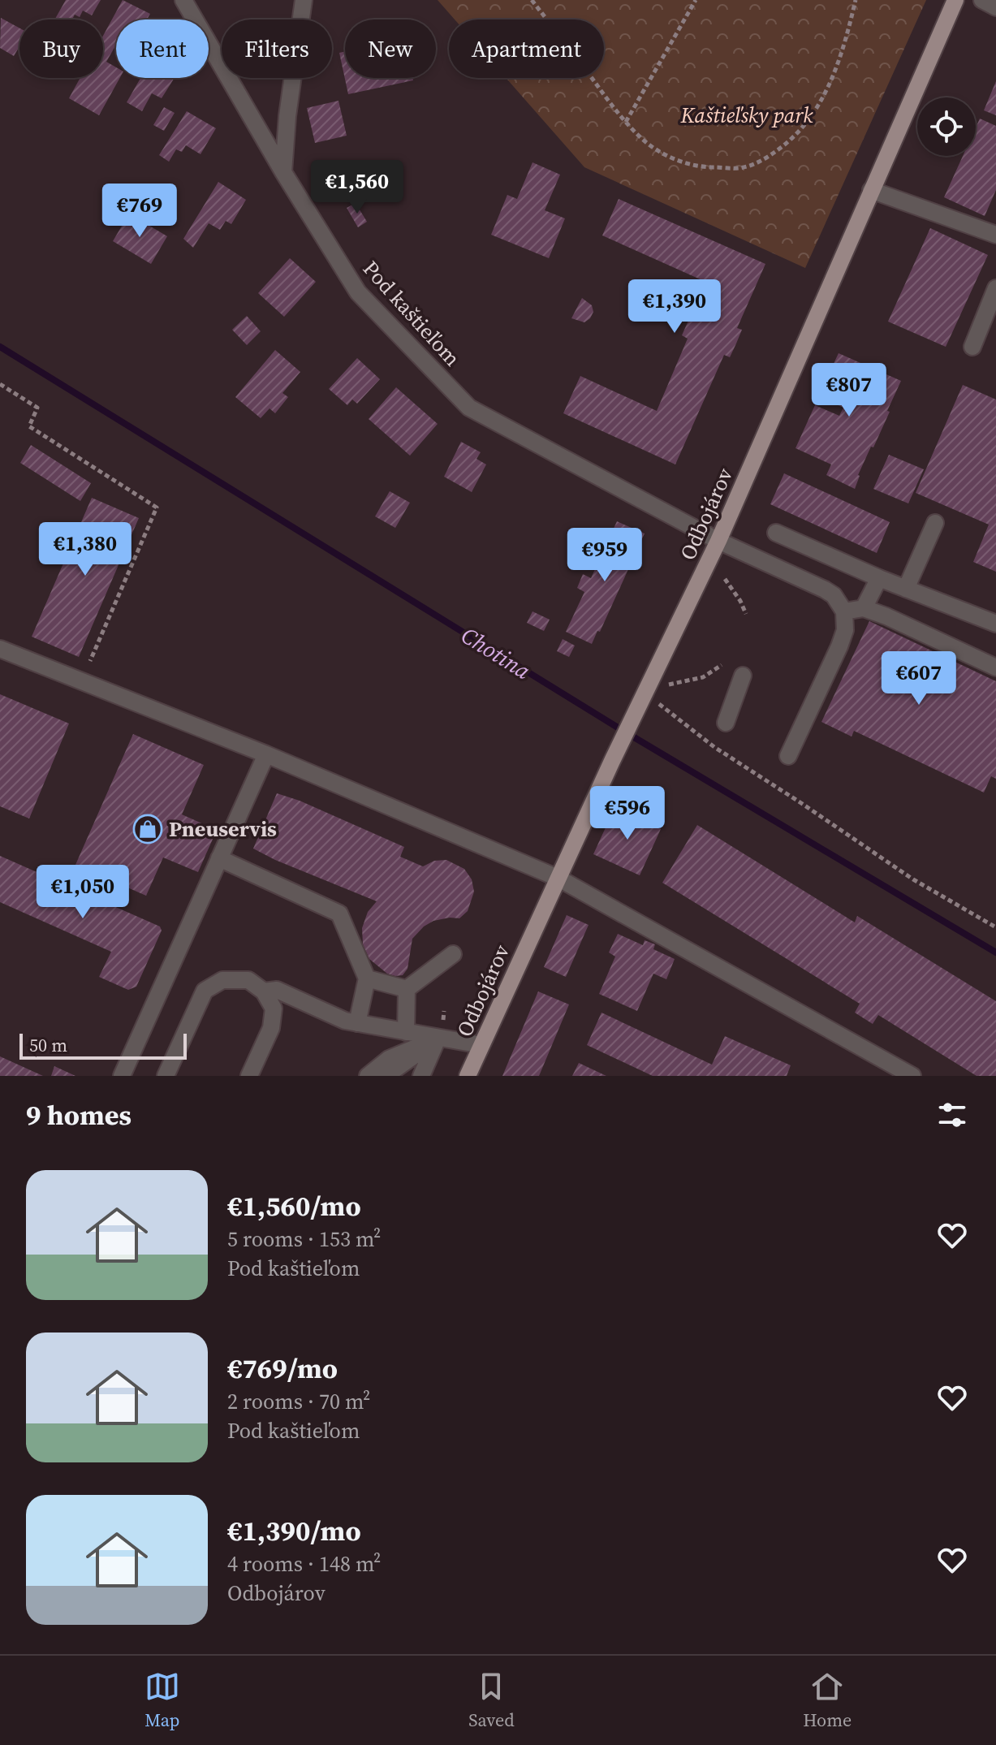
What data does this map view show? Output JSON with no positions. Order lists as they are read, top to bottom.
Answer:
{
  "streets": {
    "main road": ["Odbojárov"],
    "street": ["Pod kaštieľom"]
  },
  "crossings": [
    ["Pod kaštieľom", "Odbojárov"]
  ],
  "water": ["Chotina"],
  "parks": ["Kaštieľsky park"],
  "places": {
    "shop": ["Pneuservis"]
  },
  "scale_bar": "50 m",
  "page": {
    "chip": [
      "Buy",
      "Rent",
      "Filters",
      "New",
      "Apartment"
    ],
    "price": [
      "€1,560",
      "€769",
      "€1,390",
      "€807",
      "€1,380",
      "€959",
      "€607",
      "€596",
      "€1,050"
    ],
    "scale": "50 m",
    "heading": "9 homes",
    "list": [
      {
        "name": "€1,560/mo",
        "note": "5 rooms · 153 m² · Pod kaštieľom"
      },
      {
        "name": "€769/mo",
        "note": "2 rooms · 70 m² · Pod kaštieľom"
      },
      {
        "name": "€1,390/mo",
        "note": "4 rooms · 148 m² · Odbojárov"
      }
    ],
    "tabs": ["Map", "Saved", "Home"]
  }
}
